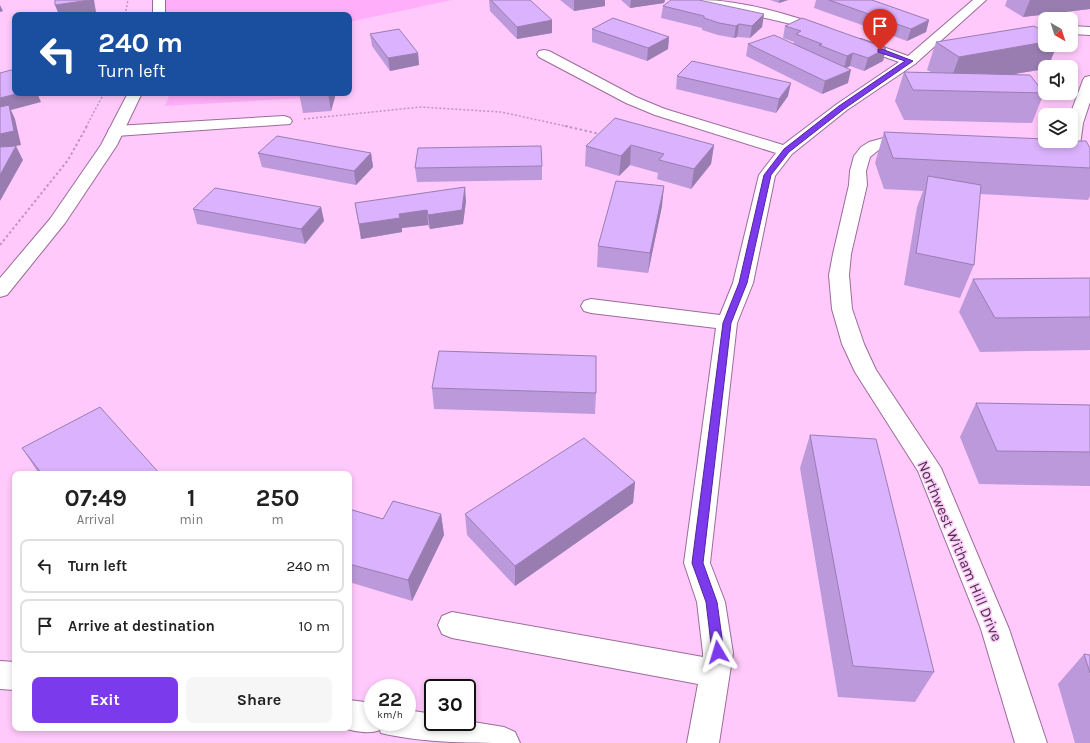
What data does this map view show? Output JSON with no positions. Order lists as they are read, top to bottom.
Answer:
{
  "streets": {
    "street": ["Northwest Witham Hill Drive"]
  },
  "north": "bottom right",
  "page": {
    "turn": ["240 m", "Turn left"],
    "eta": [
      "07:49",
      "Arrival",
      "1",
      "min",
      "250",
      "m"
    ],
    "list": [
      {
        "name": "Turn left",
        "value": "240 m"
      },
      {
        "name": "Arrive at destination",
        "value": "10 m"
      }
    ],
    "buttons": ["Exit", "Share"],
    "speed": "22 km/h",
    "limit": "30"
  }
}
